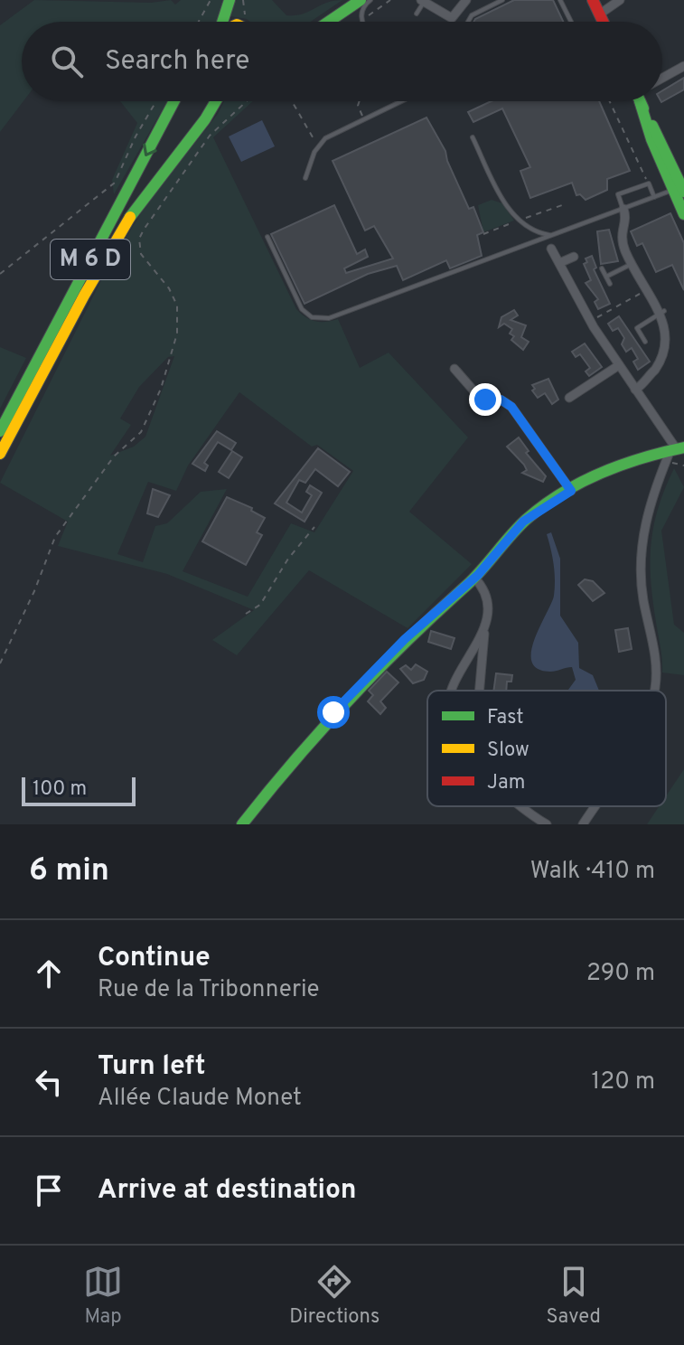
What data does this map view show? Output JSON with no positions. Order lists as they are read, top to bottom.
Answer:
{
  "streets": {
    "main road": ["M 6 D"]
  },
  "legend": ["Fast", "Slow", "Jam"],
  "scale_bar": "100 m",
  "page": {
    "search": "Search here",
    "scale": "100 m",
    "heading": ["6 min", "Walk · 410 m"],
    "list": [
      ["Continue", "Rue de la Tribonnerie", "290 m"],
      ["Turn left", "Allée Claude Monet", "120 m"],
      "Arrive at destination"
    ],
    "nav": ["Map", "Directions", "Saved"]
  }
}
